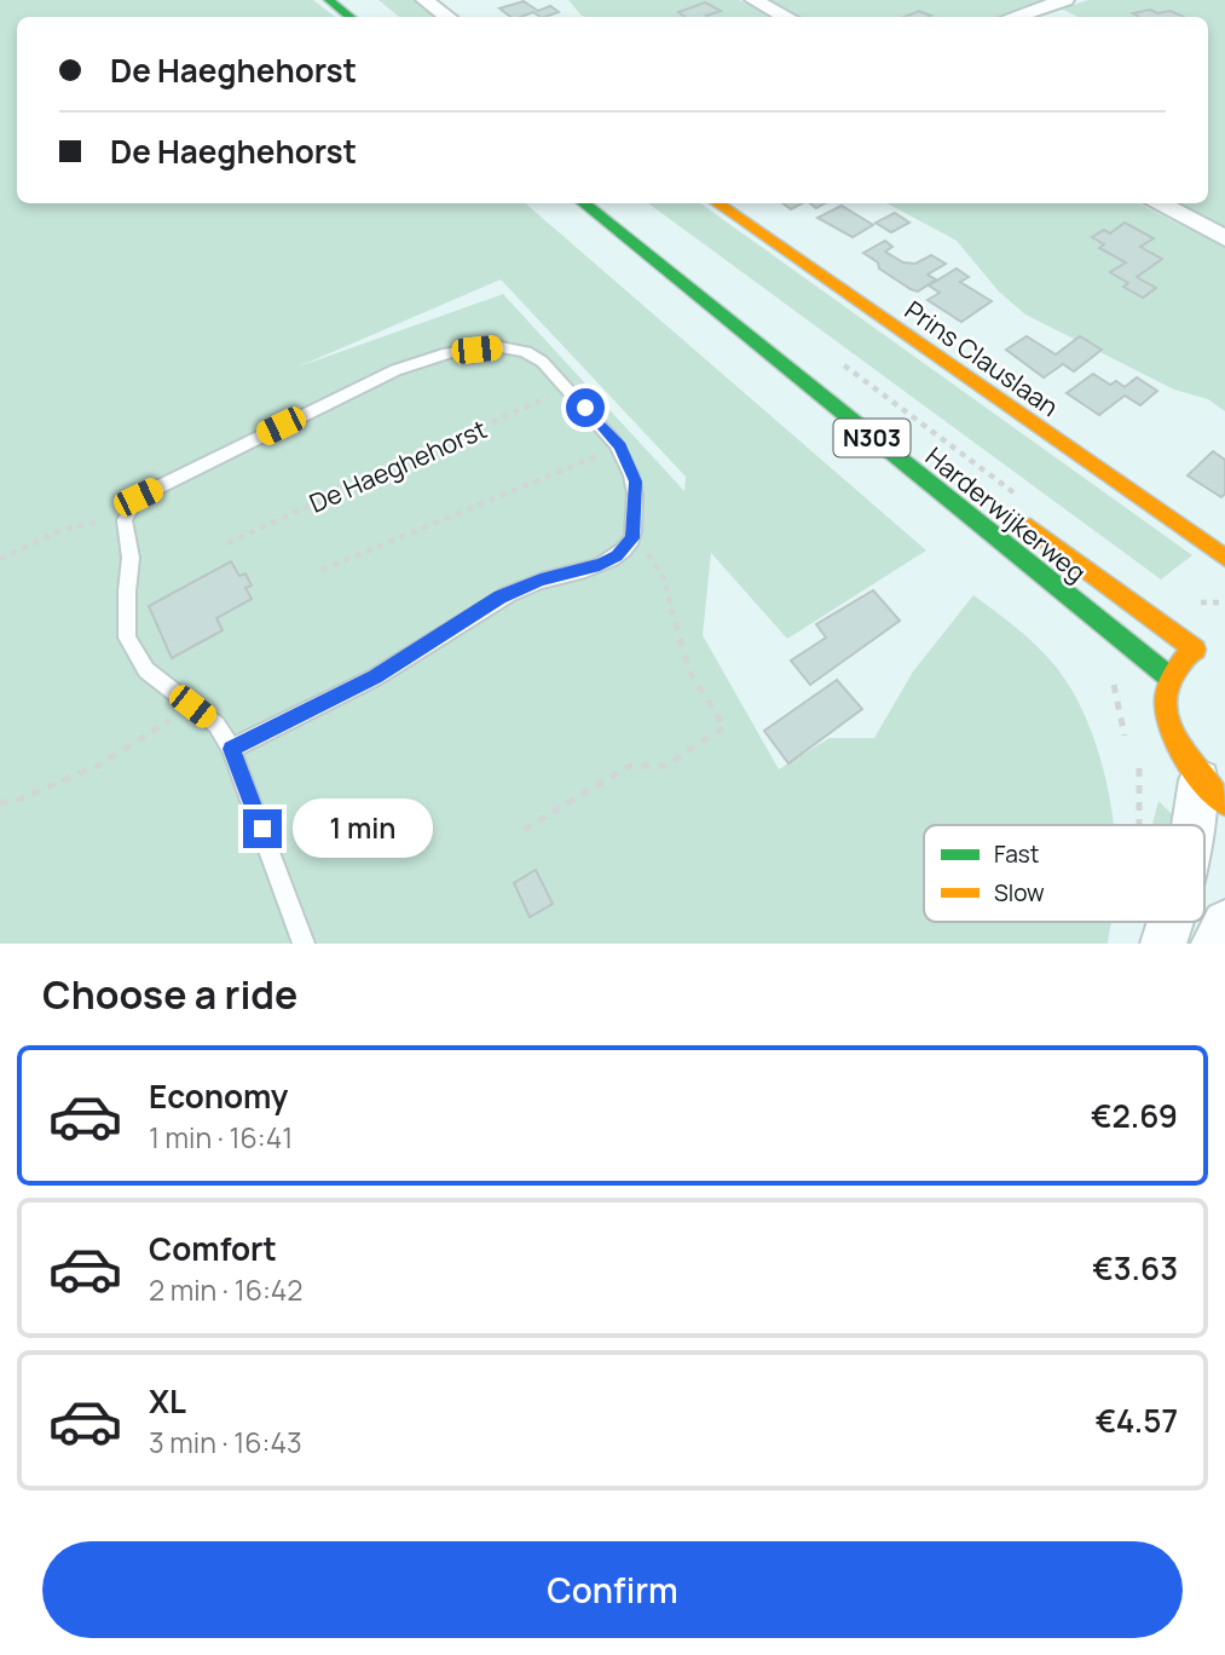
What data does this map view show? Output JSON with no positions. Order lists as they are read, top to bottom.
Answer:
{
  "streets": {
    "main road": ["Prins Clauslaan", "N303", "Harderwijkerweg"],
    "path": ["De Haeghehorst"]
  },
  "legend": ["Fast", "Slow"],
  "page": {
    "banner": ["De Haeghehorst", "De Haeghehorst"],
    "bubble": "1 min",
    "heading": "Choose a ride",
    "list": [
      {
        "name": "Economy",
        "note": "1 min · 16:41",
        "value": "€2.69"
      },
      {
        "name": "Comfort",
        "note": "2 min · 16:42",
        "value": "€3.63"
      },
      {
        "name": "XL",
        "note": "3 min · 16:43",
        "value": "€4.57"
      }
    ],
    "buttons": "Confirm"
  }
}
